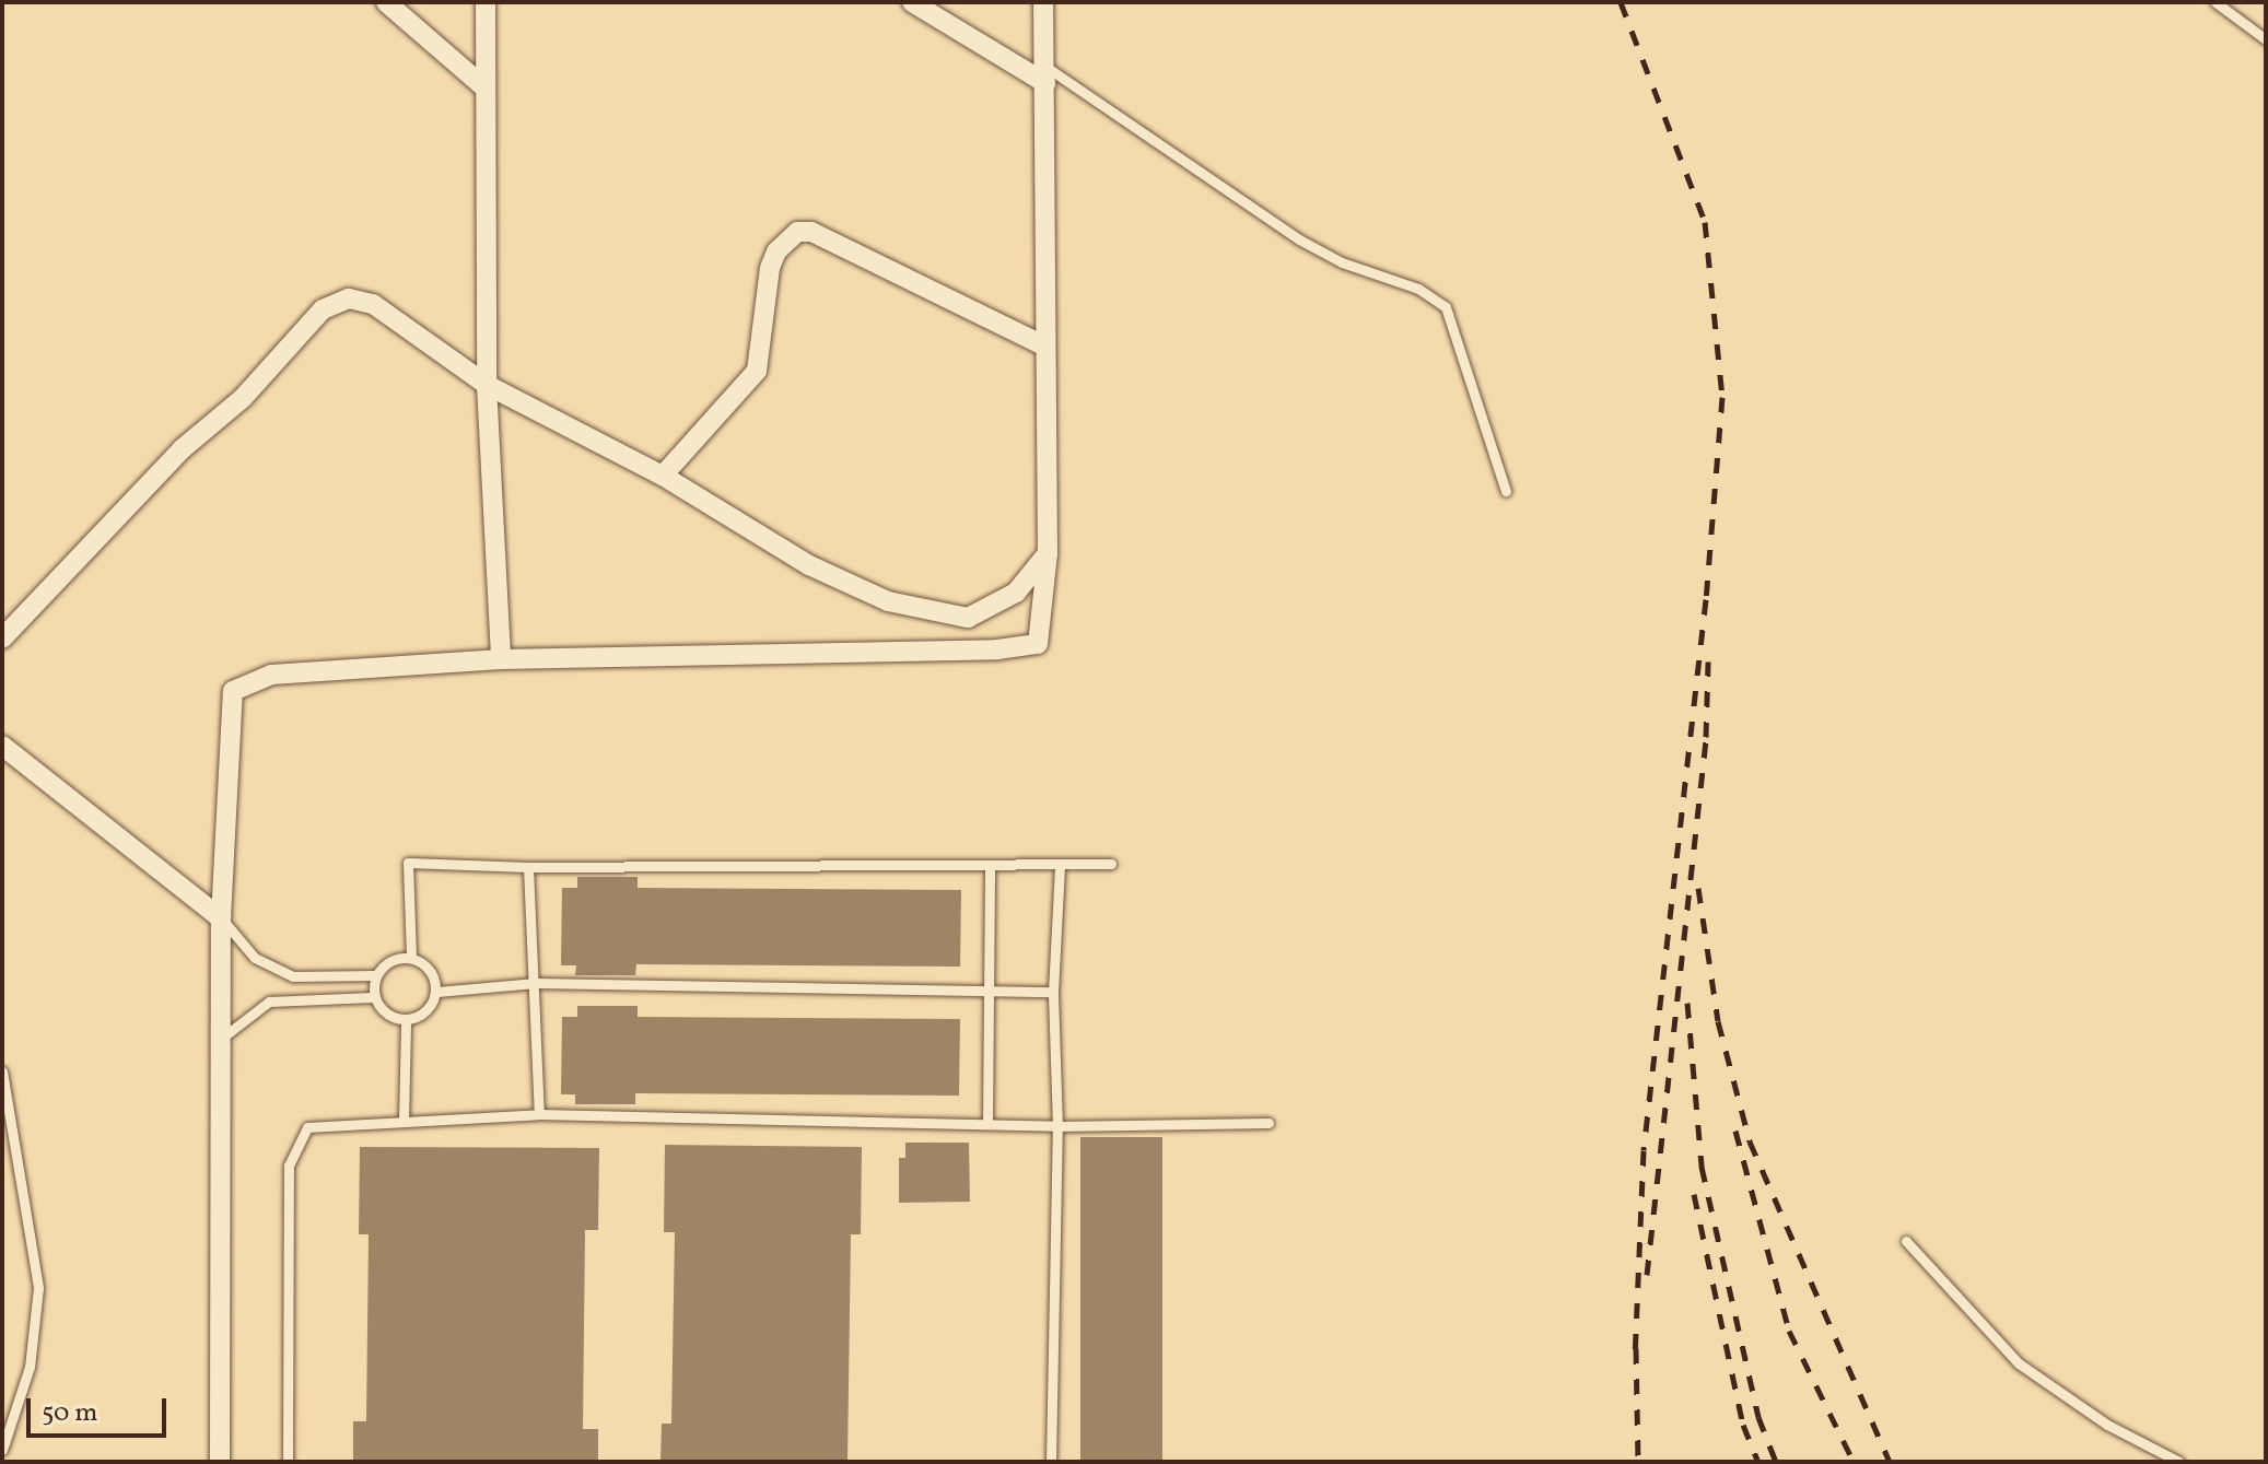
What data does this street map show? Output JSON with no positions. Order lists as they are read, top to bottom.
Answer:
{
  "scale_bar": "50 m"
}
